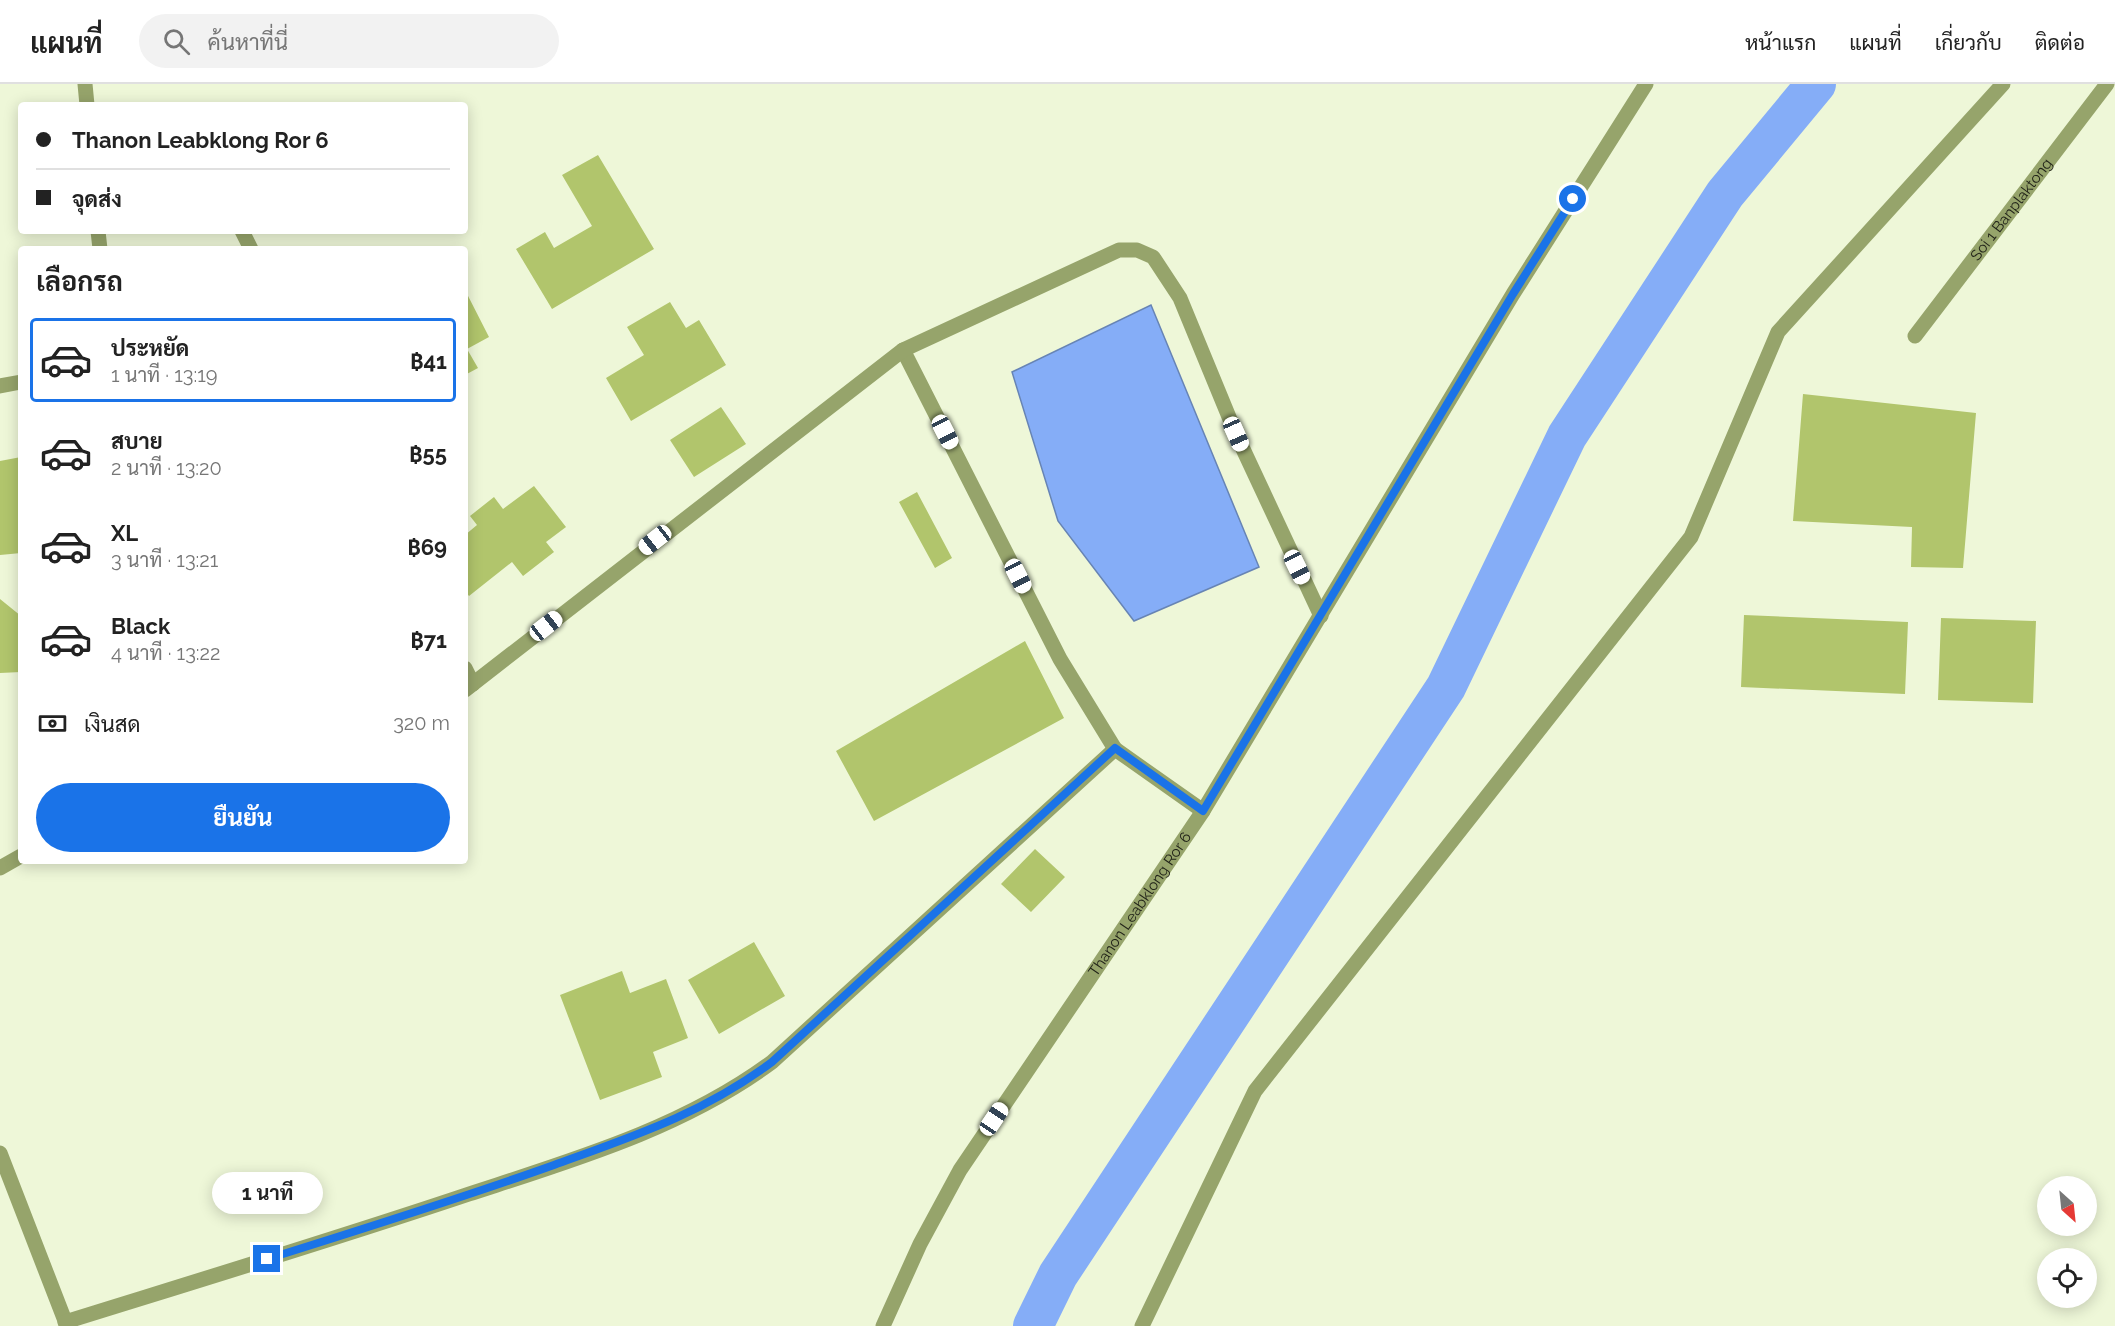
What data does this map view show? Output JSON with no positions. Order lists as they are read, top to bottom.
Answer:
{
  "streets": {
    "street": ["Soi 1 Banplaktong", "Thanon Leabklong Ror 6"]
  },
  "north": "bottom right",
  "page": {
    "header": "แผนที่",
    "search": "ค้นหาที่นี่",
    "nav": [
      "หน้าแรก",
      "แผนที่",
      "เกี่ยวกับ",
      "ติดต่อ"
    ],
    "banner": ["Thanon Leabklong Ror 6", "จุดส่ง"],
    "heading": "เลือกรถ",
    "list": [
      {
        "name": "ประหยัด",
        "note": "1 นาที · 13:19",
        "value": "฿41"
      },
      {
        "name": "สบาย",
        "note": "2 นาที · 13:20",
        "value": "฿55"
      },
      {
        "name": "XL",
        "note": "3 นาที · 13:21",
        "value": "฿69"
      },
      {
        "name": "Black",
        "note": "4 นาที · 13:22",
        "value": "฿71"
      }
    ],
    "pay": ["เงินสด", "320 m"],
    "buttons": "ยืนยัน",
    "bubble": "1 นาที"
  }
}
